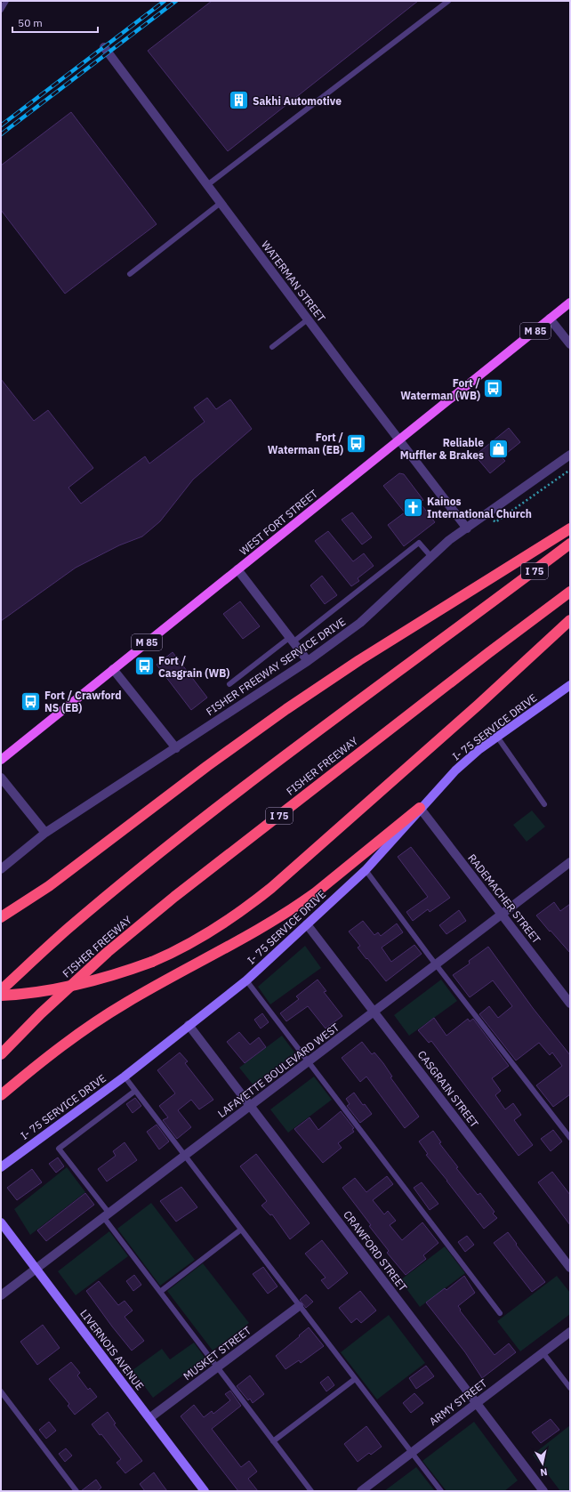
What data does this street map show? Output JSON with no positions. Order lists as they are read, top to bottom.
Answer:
{
  "streets": {
    "highway": ["I 75", "FISHER FREEWAY"],
    "main road": [
      "M 85",
      "WEST FORT STREET",
      "I- 75 SERVICE DRIVE",
      "LIVERNOIS AVENUE"
    ],
    "street": [
      "WATERMAN STREET",
      "FISHER FREEWAY SERVICE DRIVE",
      "RADEMACHER STREET",
      "LAFAYETTE BOULEVARD WEST",
      "CASGRAIN STREET",
      "CRAWFORD STREET",
      "MUSKET STREET",
      "ARMY STREET"
    ]
  },
  "crossings": [
    ["WATERMAN STREET", "WEST FORT STREET"],
    ["WATERMAN STREET", "FISHER FREEWAY SERVICE DRIVE"],
    ["I- 75 SERVICE DRIVE", "RADEMACHER STREET"],
    ["I- 75 SERVICE DRIVE", "CASGRAIN STREET"],
    ["I- 75 SERVICE DRIVE", "CRAWFORD STREET"],
    ["RADEMACHER STREET", "LAFAYETTE BOULEVARD WEST"],
    ["LAFAYETTE BOULEVARD WEST", "CASGRAIN STREET"],
    ["LAFAYETTE BOULEVARD WEST", "CRAWFORD STREET"],
    ["LAFAYETTE BOULEVARD WEST", "LIVERNOIS AVENUE"],
    ["CRAWFORD STREET", "ARMY STREET"],
    ["LIVERNOIS AVENUE", "MUSKET STREET"]
  ],
  "places": {
    "building": ["Sakhi Automotive"],
    "bus stop": [
      "Fort / Waterman (WB)",
      "Fort / Waterman (EB)",
      "Fort / Casgrain (WB)",
      "Fort / Crawford NS (EB)"
    ],
    "shop": ["Reliable Muffler & Brakes"],
    "church": ["Kainos International Church"]
  },
  "scale_bar": "50 m",
  "north": "bottom"
}
